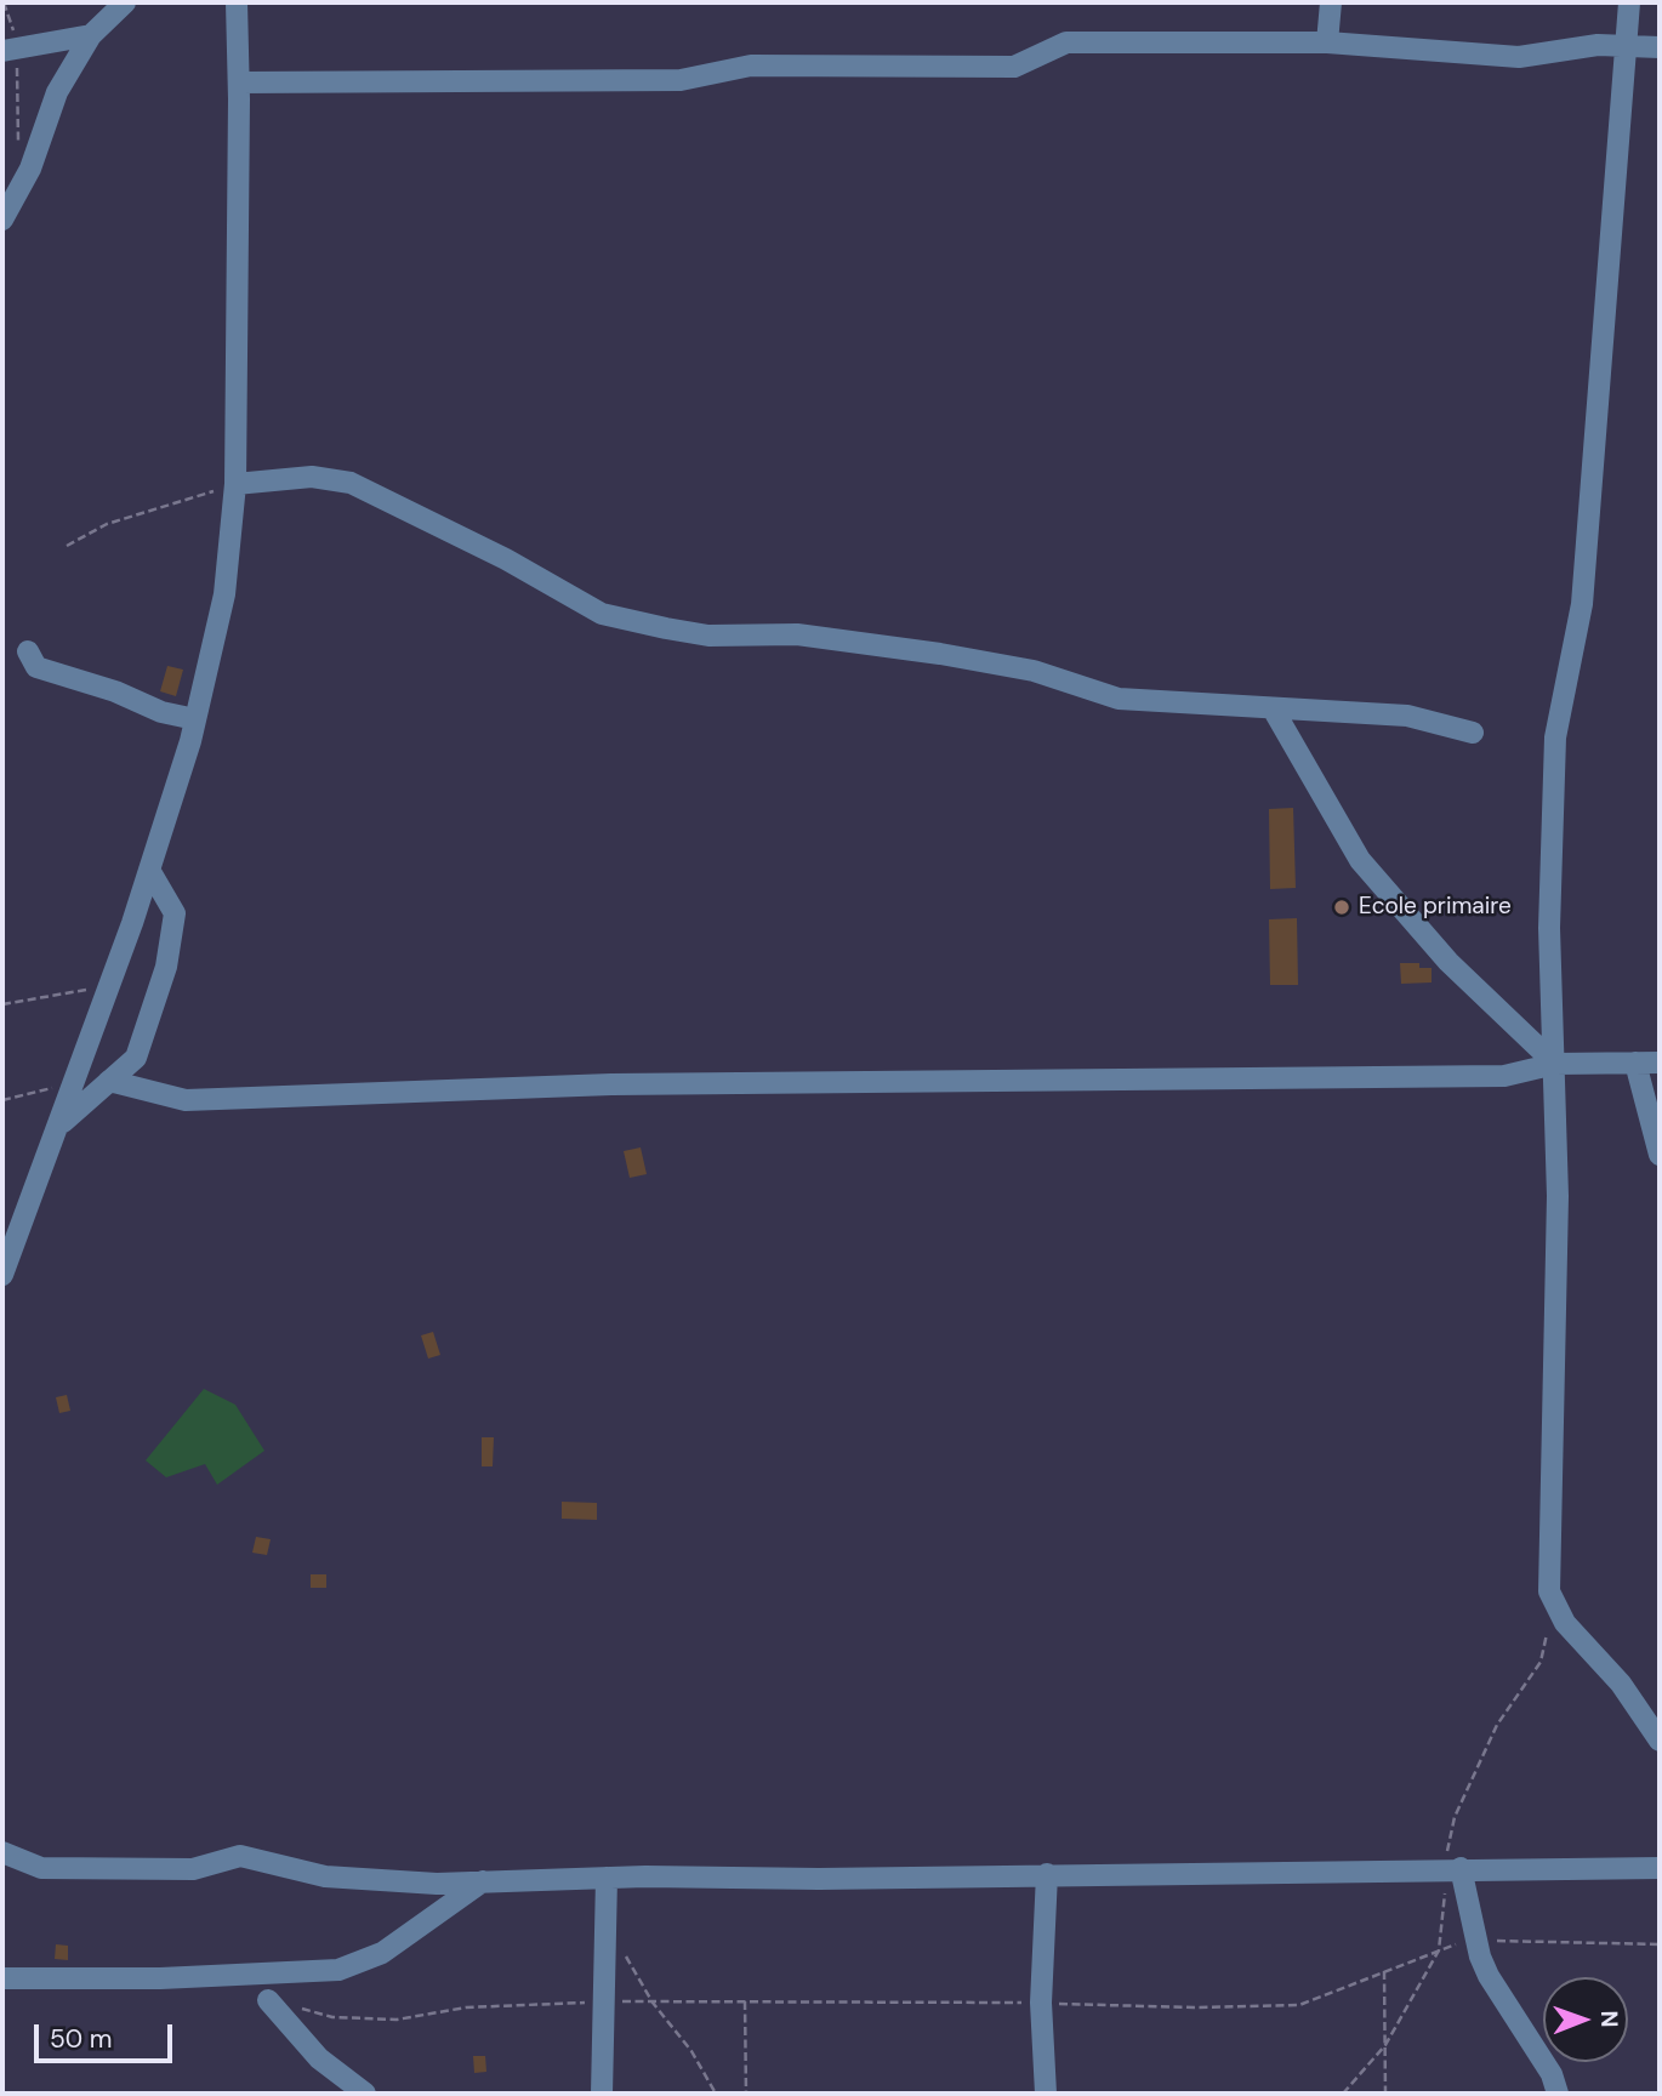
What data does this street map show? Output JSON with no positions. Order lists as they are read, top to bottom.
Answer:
{
  "places": ["Ecole primaire"],
  "scale_bar": "50 m",
  "north": "right"
}
